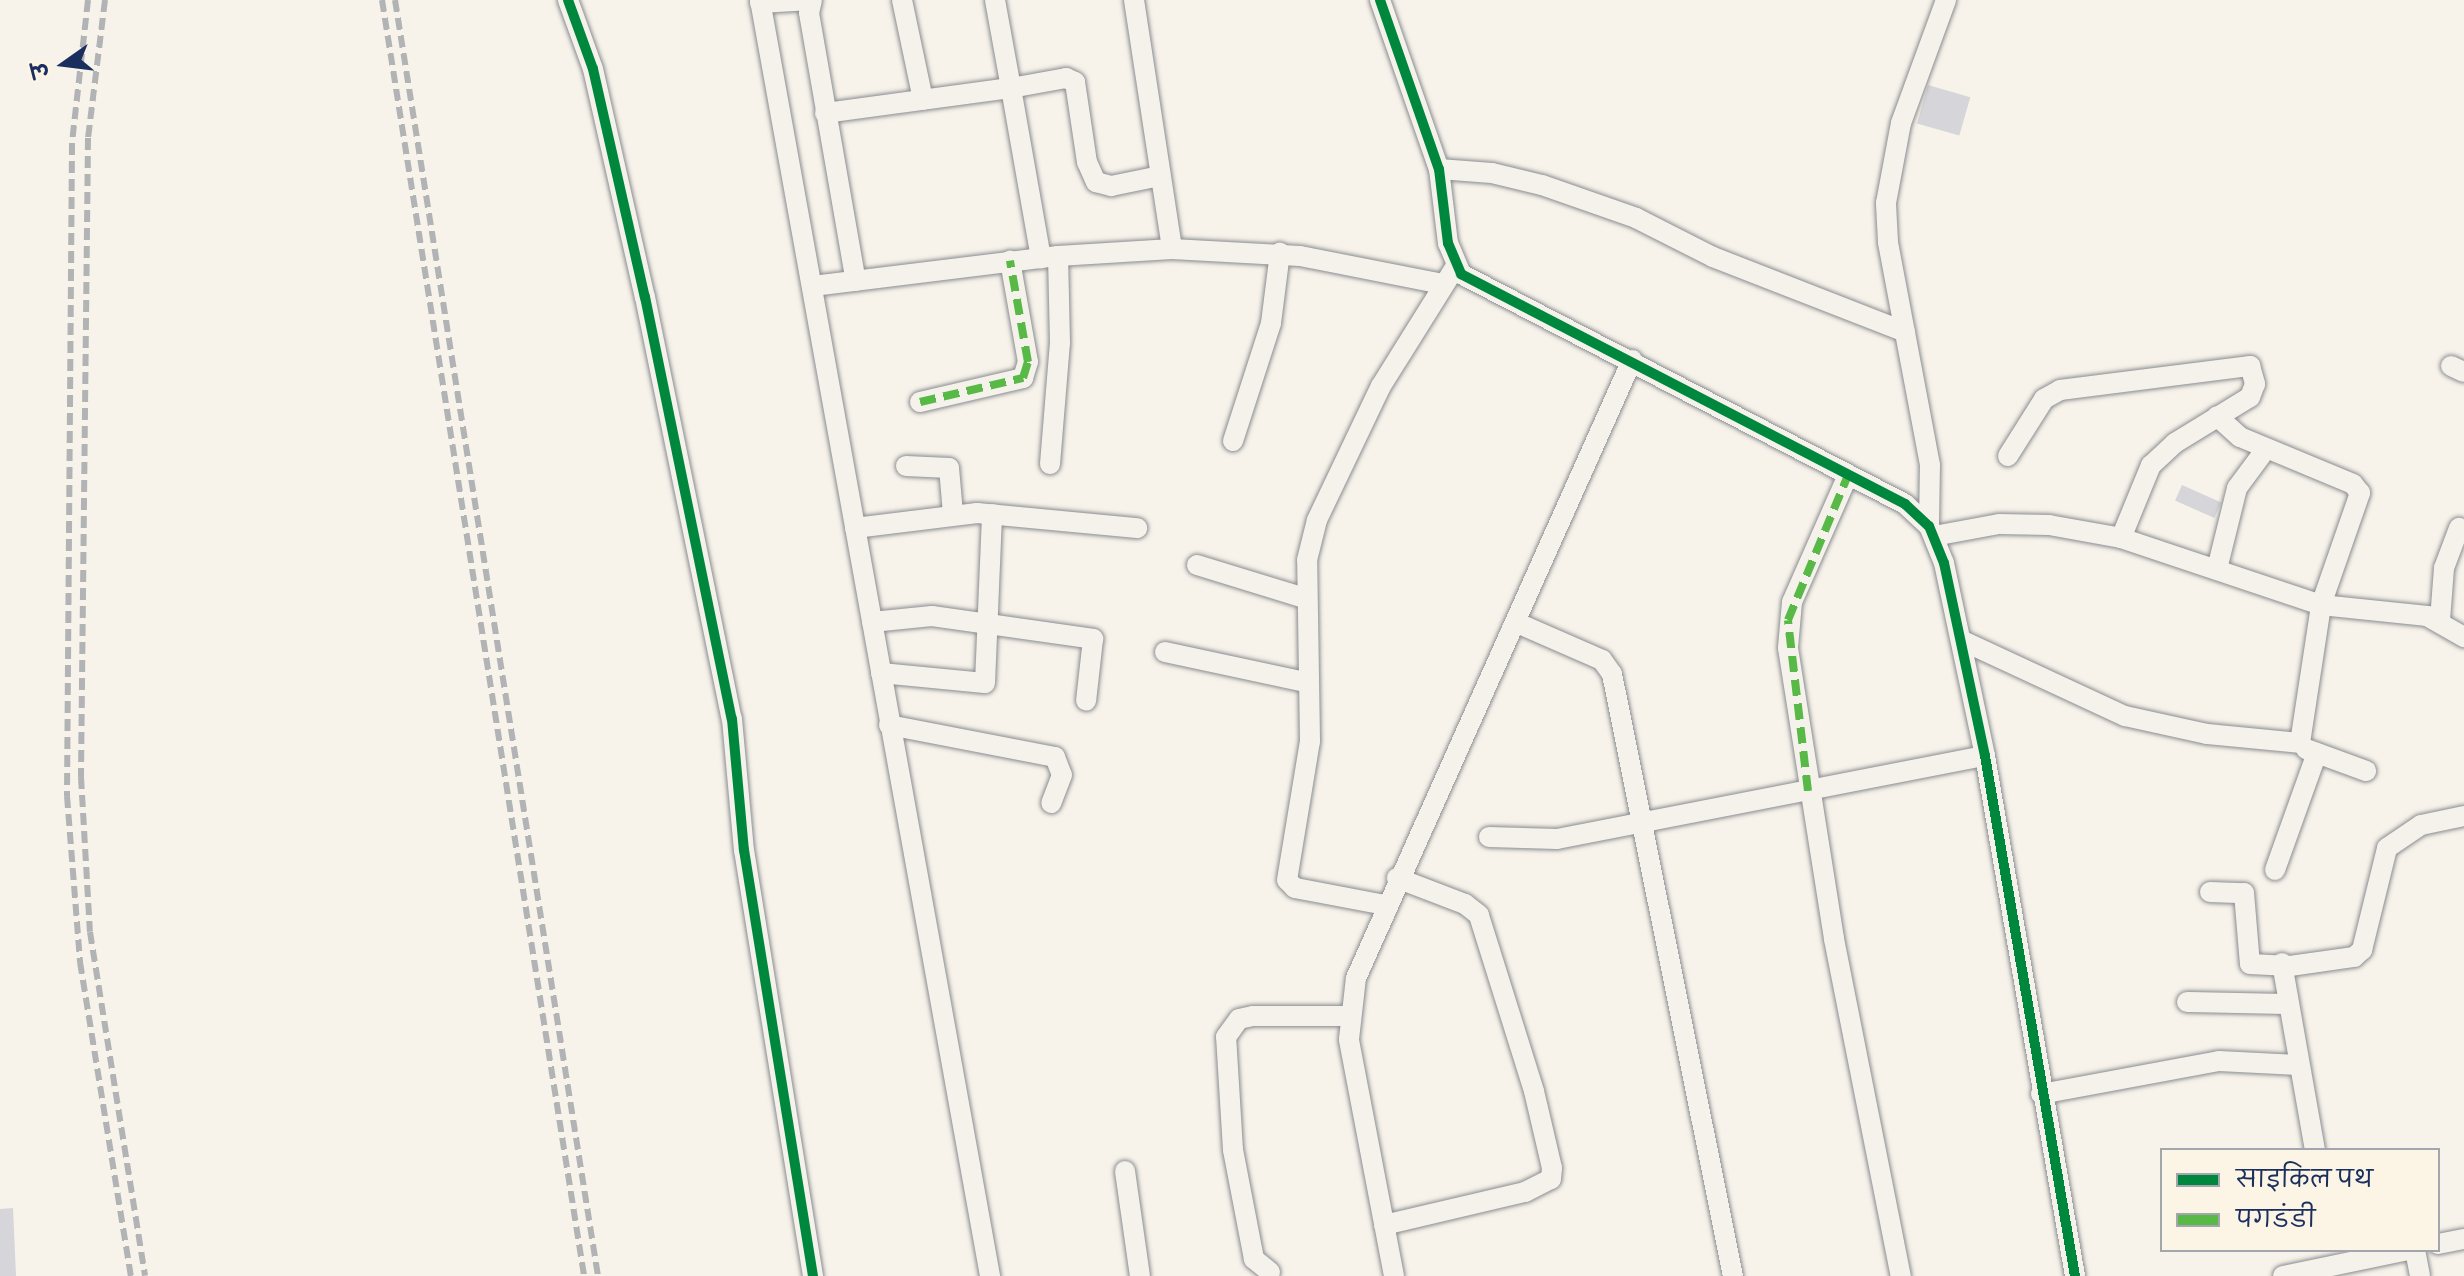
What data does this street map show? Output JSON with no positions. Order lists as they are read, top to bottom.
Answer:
{
  "legend": ["साइकिल पथ", "पगडंडी"],
  "north": "left"
}
